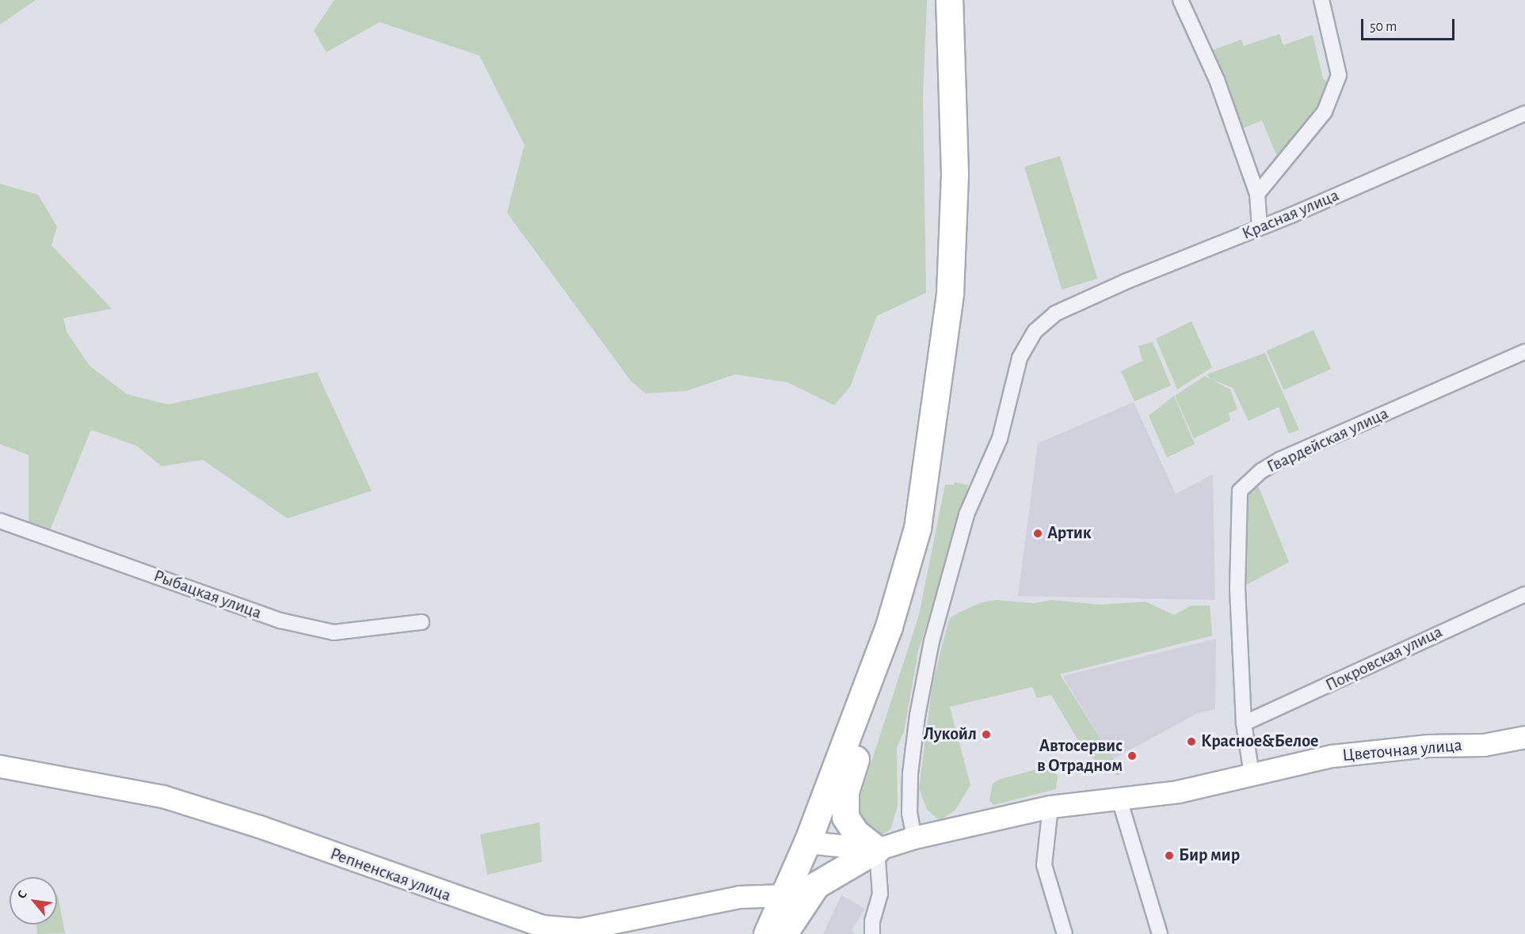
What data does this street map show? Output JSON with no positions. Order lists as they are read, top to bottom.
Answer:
{
  "streets": {
    "street": [
      "Красная улица",
      "Гвардейская улица",
      "Рыбацкая улица",
      "Покровская улица",
      "Цветочная улица",
      "Репненская улица"
    ]
  },
  "crossings": [
    ["Красная улица", "Цветочная улица"],
    ["Гвардейская улица", "Покровская улица"],
    ["Гвардейская улица", "Цветочная улица"]
  ],
  "places": [
    "Артик",
    "Лукойл",
    "Красное&Белое",
    "Автосервис в Отрадном",
    "Бир мир"
  ],
  "scale_bar": "50 m",
  "north": "top left"
}
